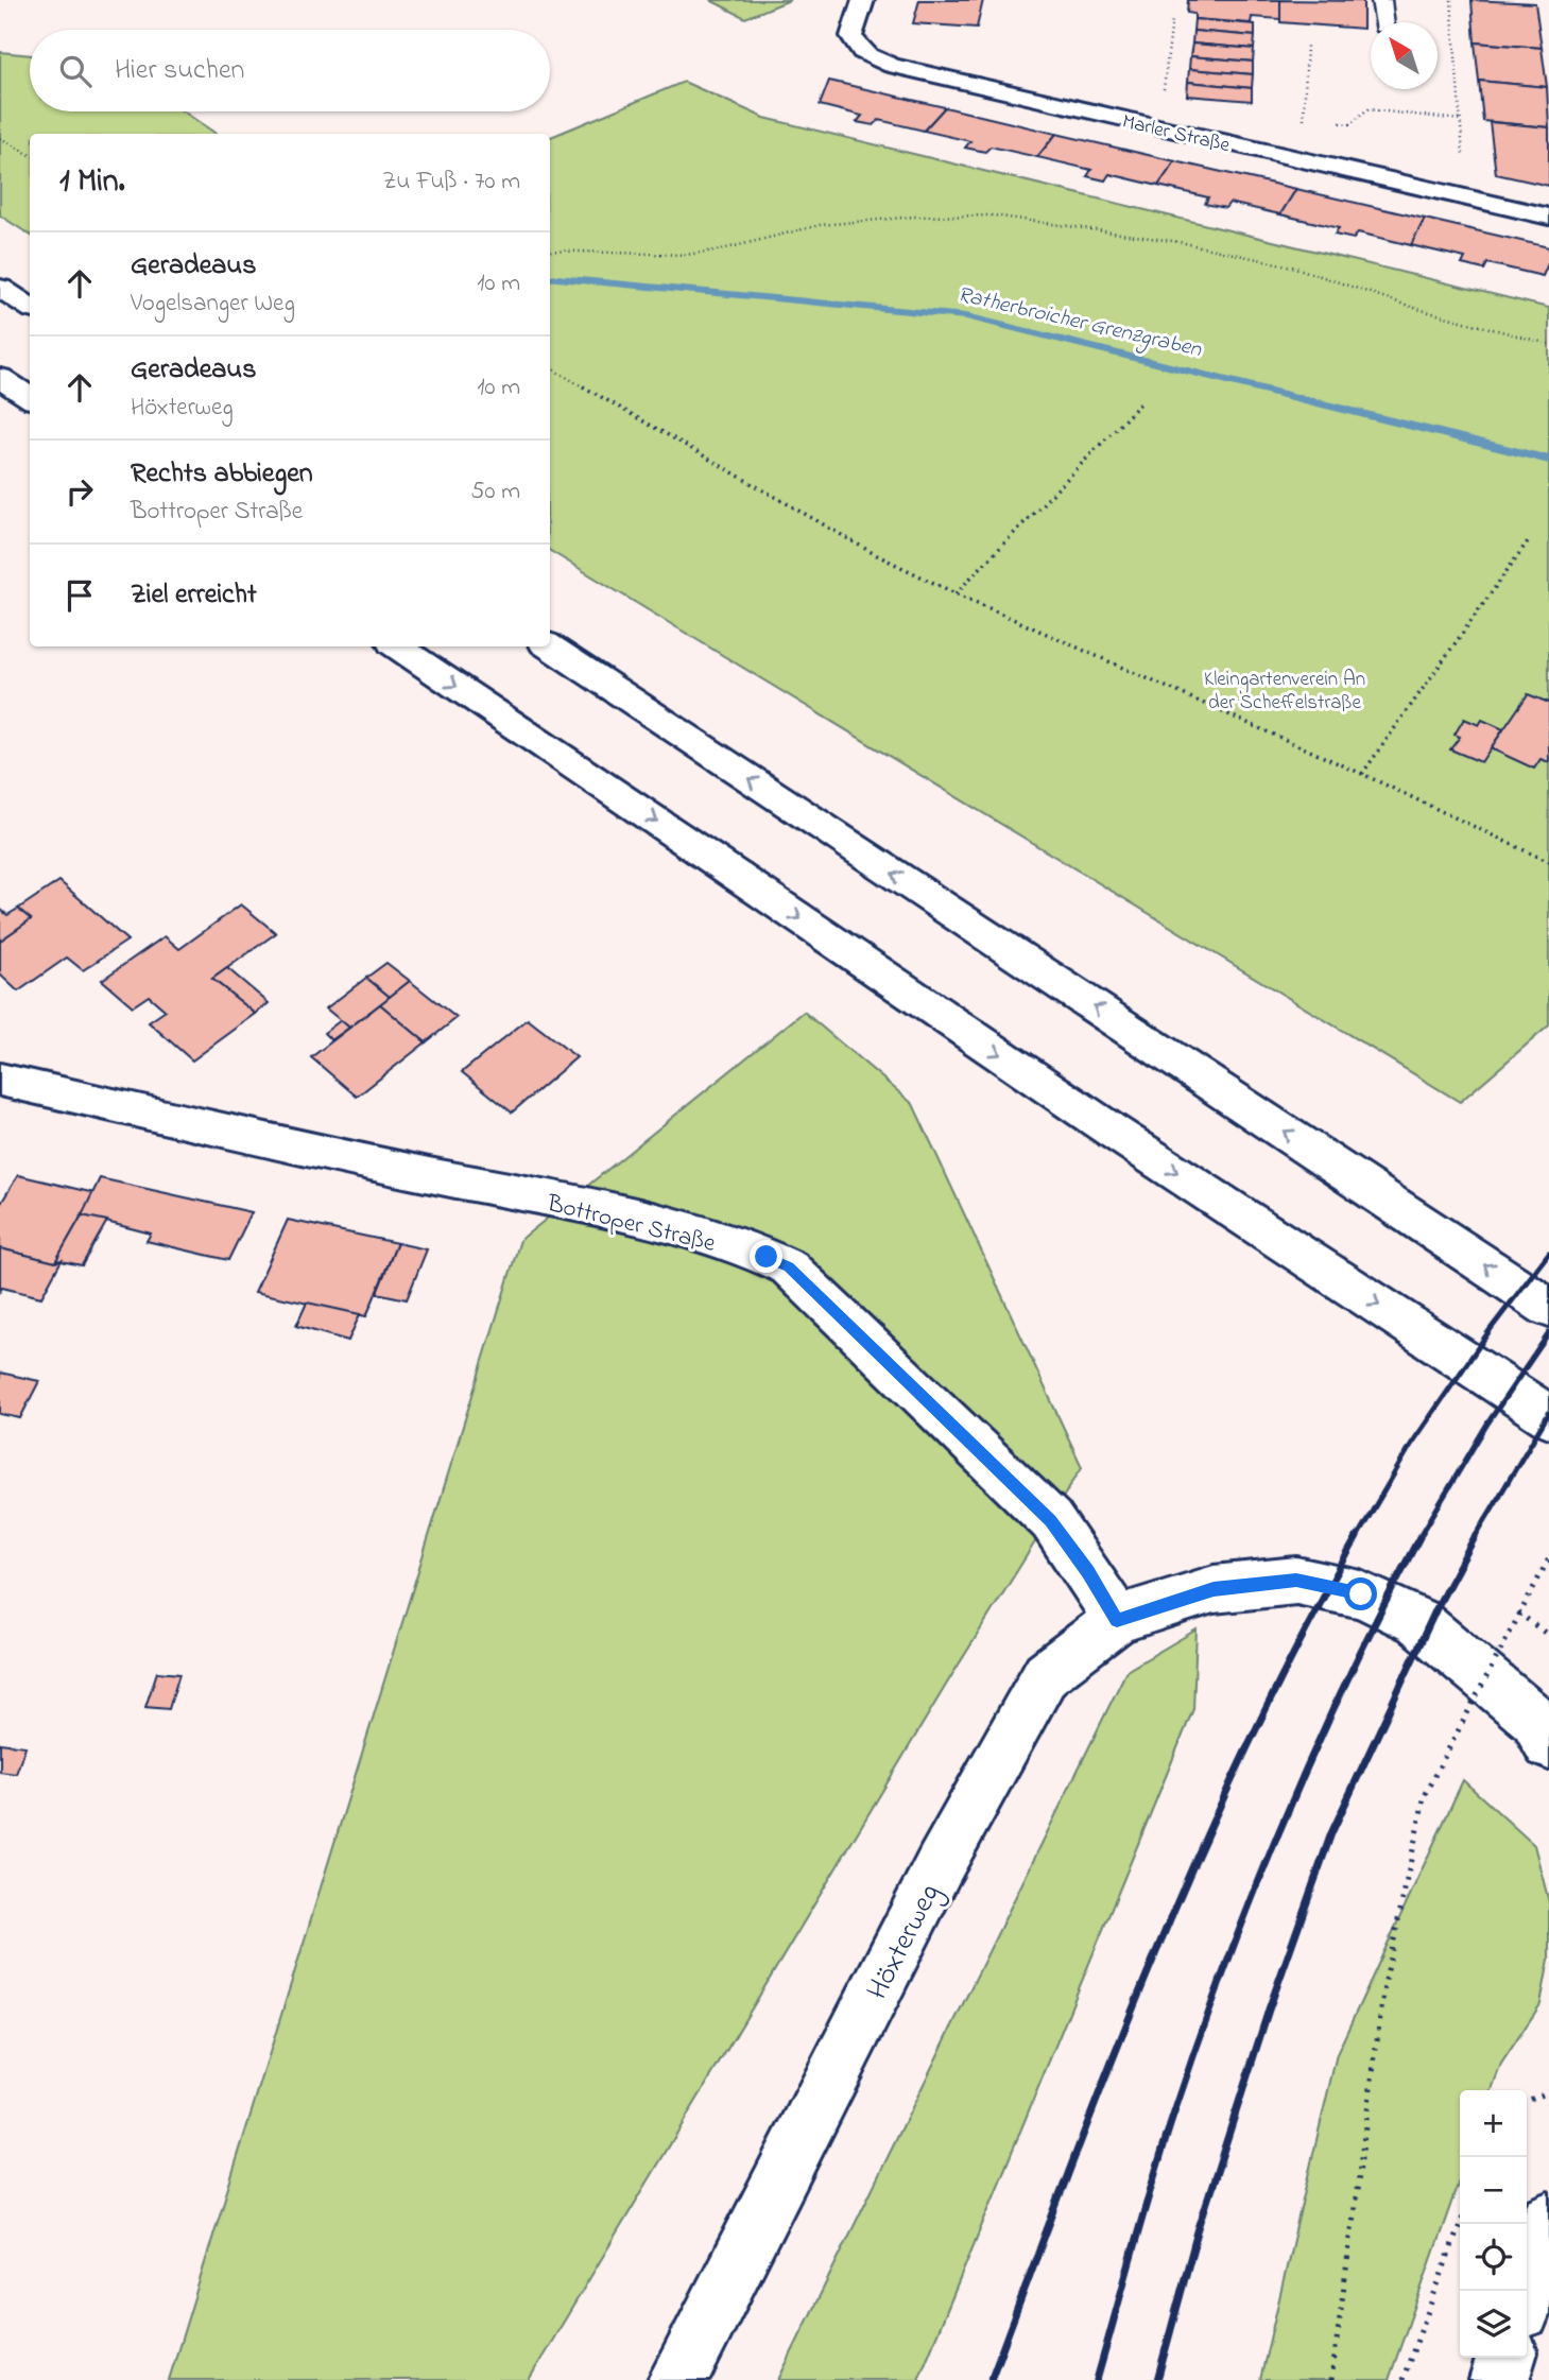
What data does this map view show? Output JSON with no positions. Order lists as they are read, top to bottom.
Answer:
{
  "streets": {
    "main road": ["Marler Straße", "Bottroper Straße", "Höxterweg"]
  },
  "crossings": [
    ["Bottroper Straße", "Höxterweg"]
  ],
  "water": ["Ratherbroicher Grenzgraben"],
  "parks": ["Kleingartenverein An der Scheffelstraße"],
  "north": "top left",
  "page": {
    "search": "Hier suchen",
    "heading": ["1 Min.", "Zu Fuß · 70 m"],
    "list": [
      ["Geradeaus", "Vogelsanger Weg", "10 m"],
      ["Geradeaus", "Höxterweg", "10 m"],
      ["Rechts abbiegen", "Bottroper Straße", "50 m"],
      "Ziel erreicht"
    ],
    "map_buttons": ["+", "−"]
  }
}
